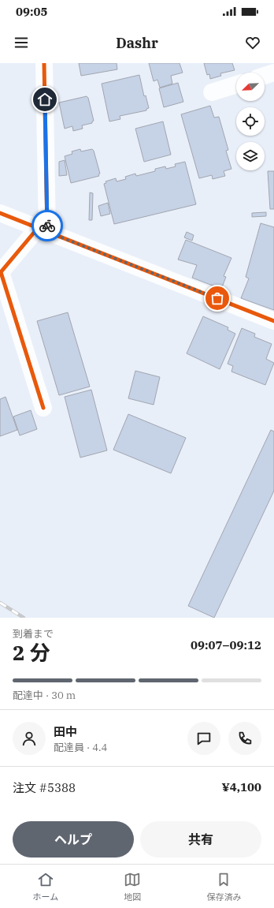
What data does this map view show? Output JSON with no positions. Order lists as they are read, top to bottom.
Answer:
{
  "north": "bottom left",
  "page": {
    "status": "09:05",
    "header": "Dashr",
    "heading": ["2 分", "到着まで", "09:07–09:12"],
    "panel": [
      "田中",
      "配達員 · 4.4",
      "注文 #5388",
      "¥4,100"
    ],
    "bar": "配達中 · 30 m",
    "buttons": ["ヘルプ", "共有"],
    "tabs": ["ホーム", "地図", "保存済み"]
  }
}
